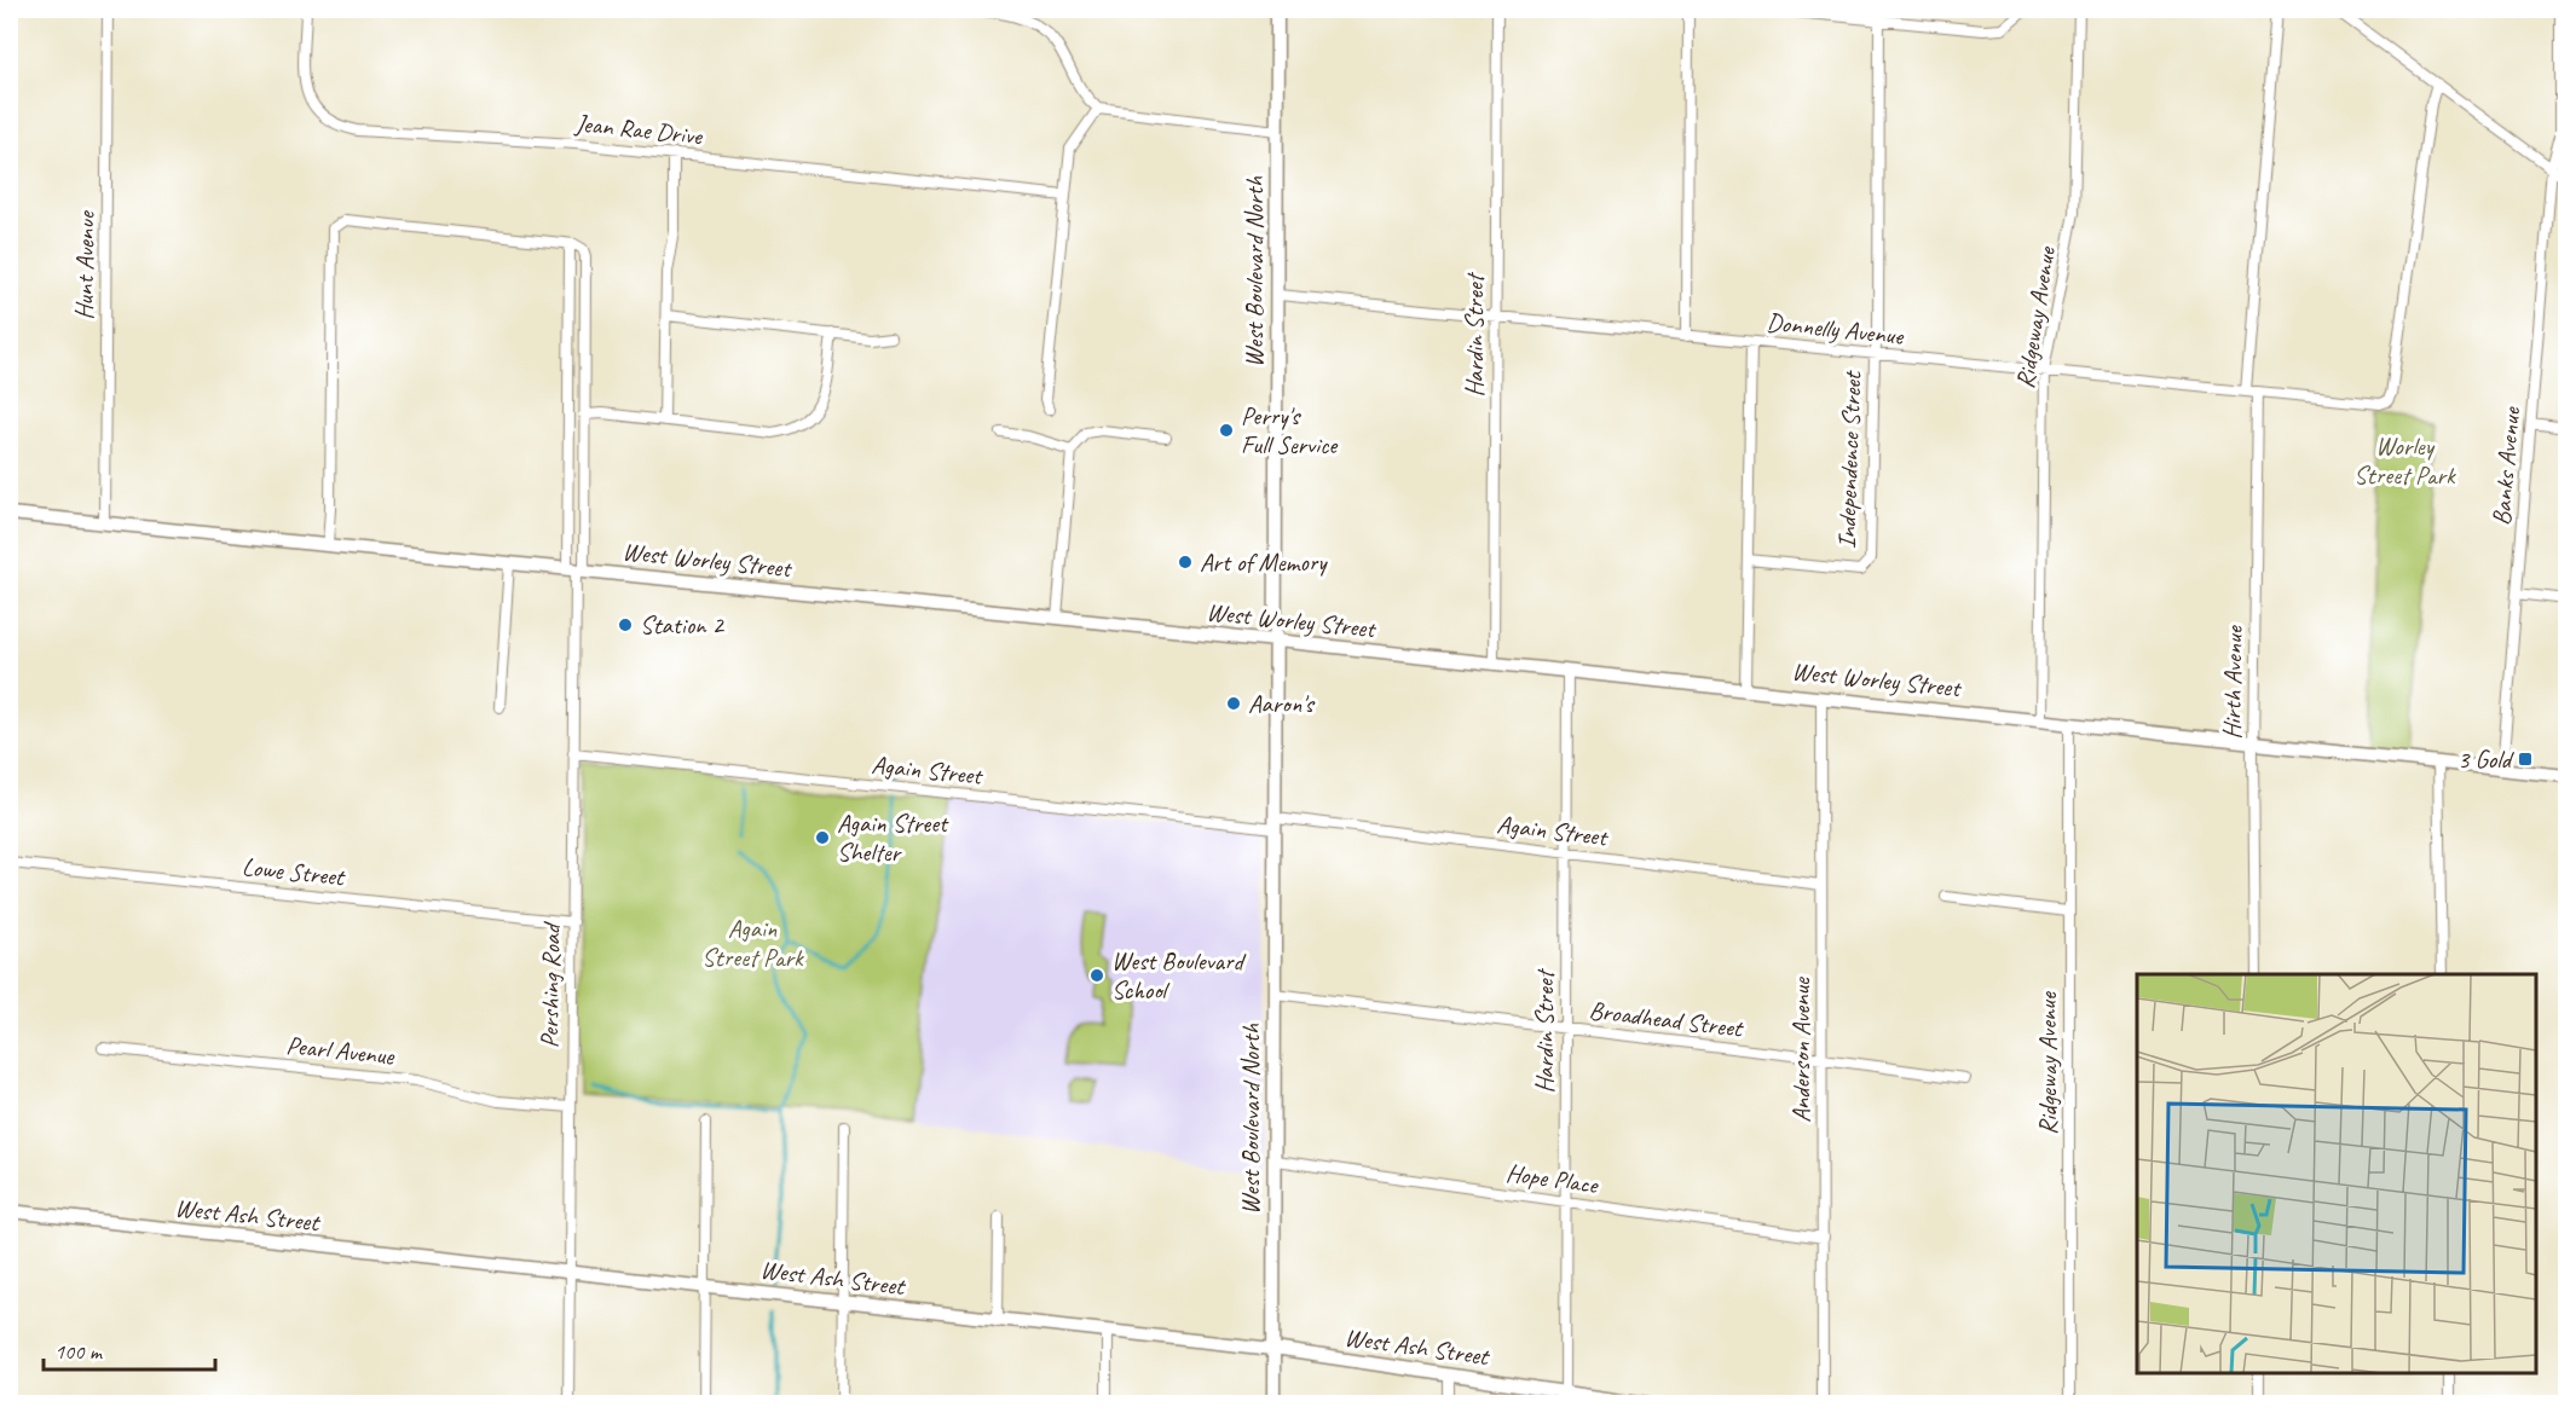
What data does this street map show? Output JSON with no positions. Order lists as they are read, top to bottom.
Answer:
{
  "streets": {
    "street": [
      "Jean Rae Drive",
      "Hunt Avenue",
      "West Boulevard North",
      "Ridgeway Avenue",
      "Donnelly Avenue",
      "Hardin Street",
      "Independence Street",
      "Banks Avenue",
      "West Worley Street",
      "Hirth Avenue",
      "Again Street",
      "Lowe Street",
      "Pershing Road",
      "Broadhead Street",
      "Pearl Avenue",
      "Anderson Avenue",
      "Hope Place",
      "West Ash Street"
    ]
  },
  "crossings": [
    ["Hunt Avenue", "West Worley Street"],
    ["West Boulevard North", "Donnelly Avenue"],
    ["West Boulevard North", "West Worley Street"],
    ["West Boulevard North", "Again Street"],
    ["West Boulevard North", "Broadhead Street"],
    ["West Boulevard North", "Hope Place"],
    ["West Boulevard North", "West Ash Street"],
    ["Ridgeway Avenue", "Donnelly Avenue"],
    ["Ridgeway Avenue", "West Worley Street"],
    ["Donnelly Avenue", "Hardin Street"],
    ["Donnelly Avenue", "Independence Street"],
    ["Donnelly Avenue", "Hirth Avenue"],
    ["Hardin Street", "West Worley Street"],
    ["Hardin Street", "Again Street"],
    ["Hardin Street", "Broadhead Street"],
    ["Hardin Street", "Hope Place"],
    ["Hardin Street", "West Ash Street"],
    ["Banks Avenue", "West Worley Street"],
    ["West Worley Street", "Hirth Avenue"],
    ["West Worley Street", "Pershing Road"],
    ["West Worley Street", "Anderson Avenue"],
    ["Again Street", "Pershing Road"],
    ["Again Street", "Anderson Avenue"],
    ["Lowe Street", "Pershing Road"],
    ["Pershing Road", "Pearl Avenue"],
    ["Pershing Road", "West Ash Street"],
    ["Broadhead Street", "Anderson Avenue"],
    ["Anderson Avenue", "Hope Place"]
  ],
  "parks": ["Worley Street Park", "Again Street Park"],
  "places": {
    "other": [
      "Perry's Full Service",
      "Art of Memory",
      "Station 2",
      "Aaron's",
      "Again Street Shelter",
      "West Boulevard School"
    ],
    "transit": ["3 Gold"]
  },
  "scale_bar": "100 m"
}
